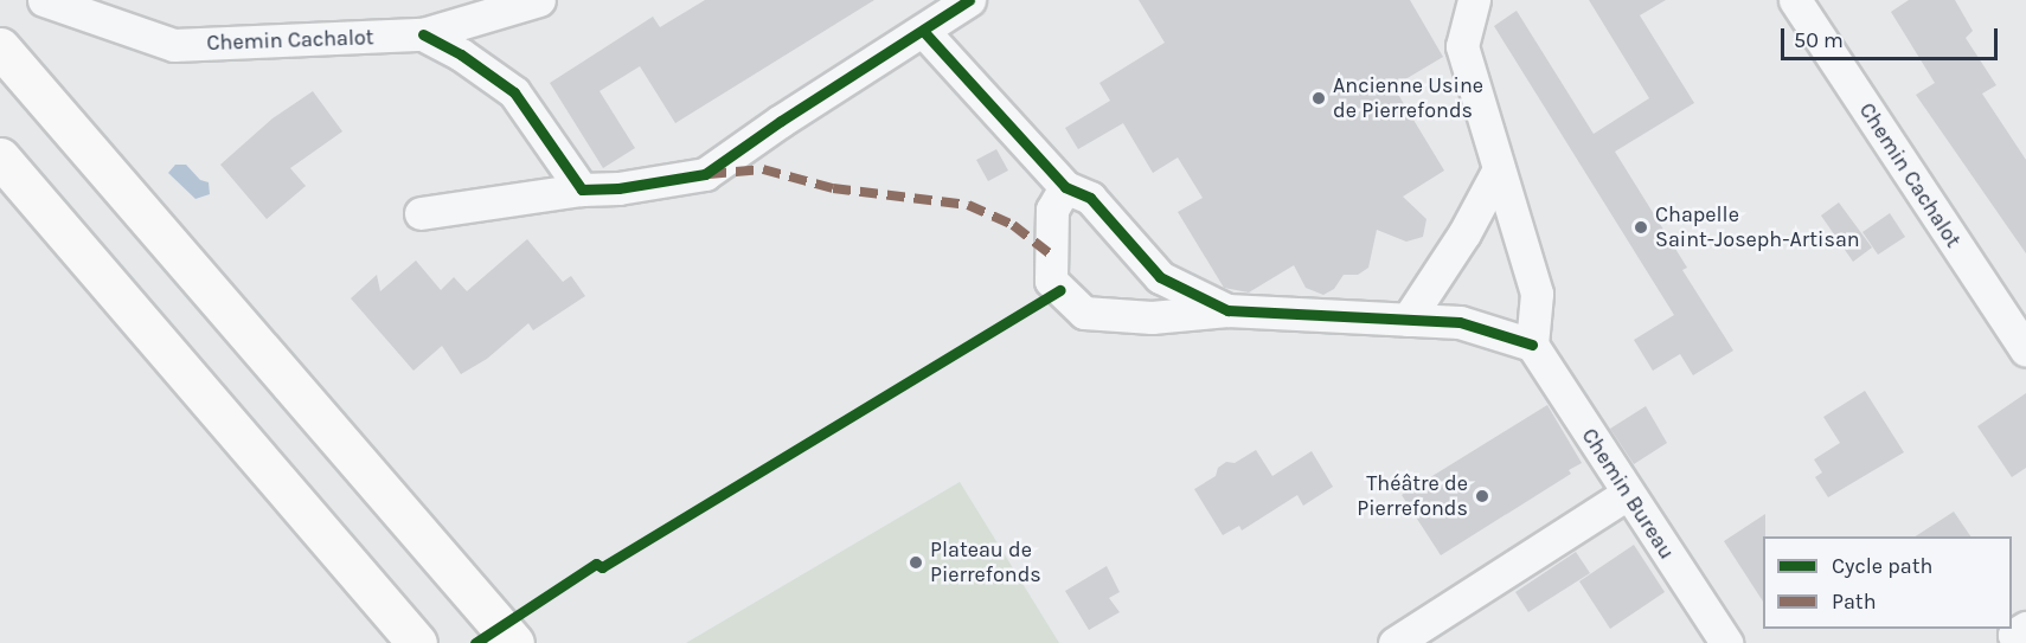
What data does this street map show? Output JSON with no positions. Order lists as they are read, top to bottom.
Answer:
{
  "streets": {
    "street": ["Chemin Cachalot", "Chemin Bureau"]
  },
  "places": [
    "Ancienne Usine de Pierrefonds",
    "Chapelle Saint-Joseph-Artisan",
    "Théâtre de Pierrefonds",
    "Plateau de Pierrefonds"
  ],
  "legend": ["Cycle path", "Path"],
  "scale_bar": "50 m"
}
